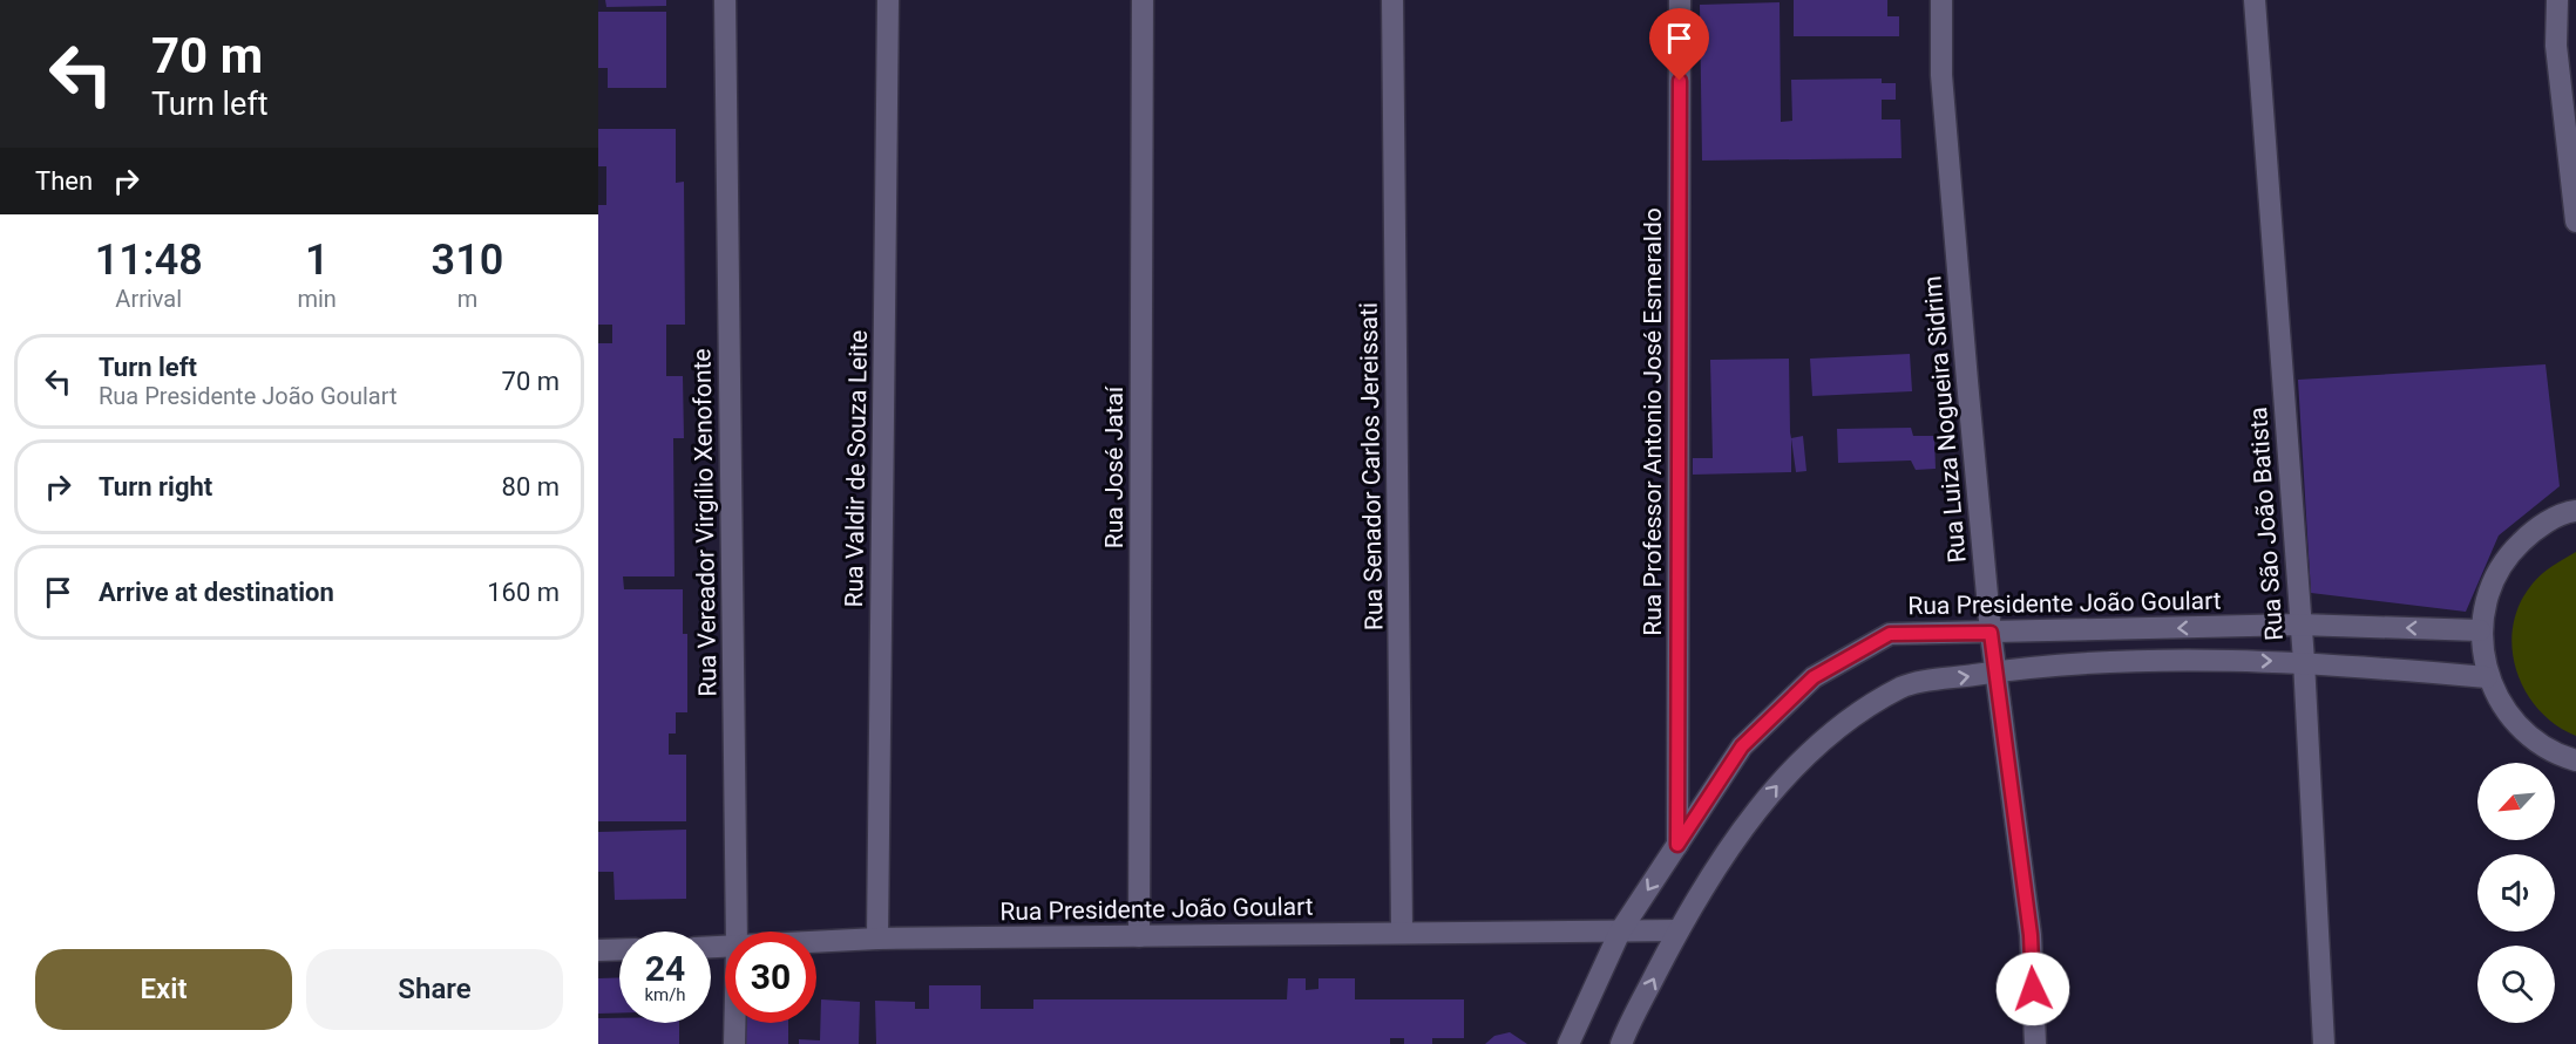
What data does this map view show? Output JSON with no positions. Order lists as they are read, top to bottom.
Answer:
{
  "streets": {
    "street": [
      "Rua Luiza Nogueira Sidrim",
      "Rua Professor Antonio José Esmeraldo",
      "Rua Senador Carlos Jereissati",
      "Rua José Jataí",
      "Rua Valdir de Souza Leite",
      "Rua Vereador Virgílio Xenofonte",
      "Rua São João Batista",
      "Rua Presidente João Goulart"
    ]
  },
  "crossings": [
    ["Rua Luiza Nogueira Sidrim", "Rua Presidente João Goulart"],
    ["Rua Professor Antonio José Esmeraldo", "Rua Presidente João Goulart"],
    ["Rua Senador Carlos Jereissati", "Rua Presidente João Goulart"],
    ["Rua José Jataí", "Rua Presidente João Goulart"],
    ["Rua Valdir de Souza Leite", "Rua Presidente João Goulart"],
    ["Rua São João Batista", "Rua Presidente João Goulart"]
  ],
  "north": "bottom left",
  "page": {
    "turn": ["70 m", "Turn left"],
    "then": "Then",
    "eta": [
      "11:48",
      "Arrival",
      "1",
      "min",
      "310",
      "m"
    ],
    "list": [
      {
        "name": "Turn left",
        "note": "Rua Presidente João Goulart",
        "value": "70 m"
      },
      {
        "name": "Turn right",
        "value": "80 m"
      },
      {
        "name": "Arrive at destination",
        "value": "160 m"
      }
    ],
    "speed": "24 km/h",
    "limit": "30",
    "buttons": ["Exit", "Share"]
  }
}
